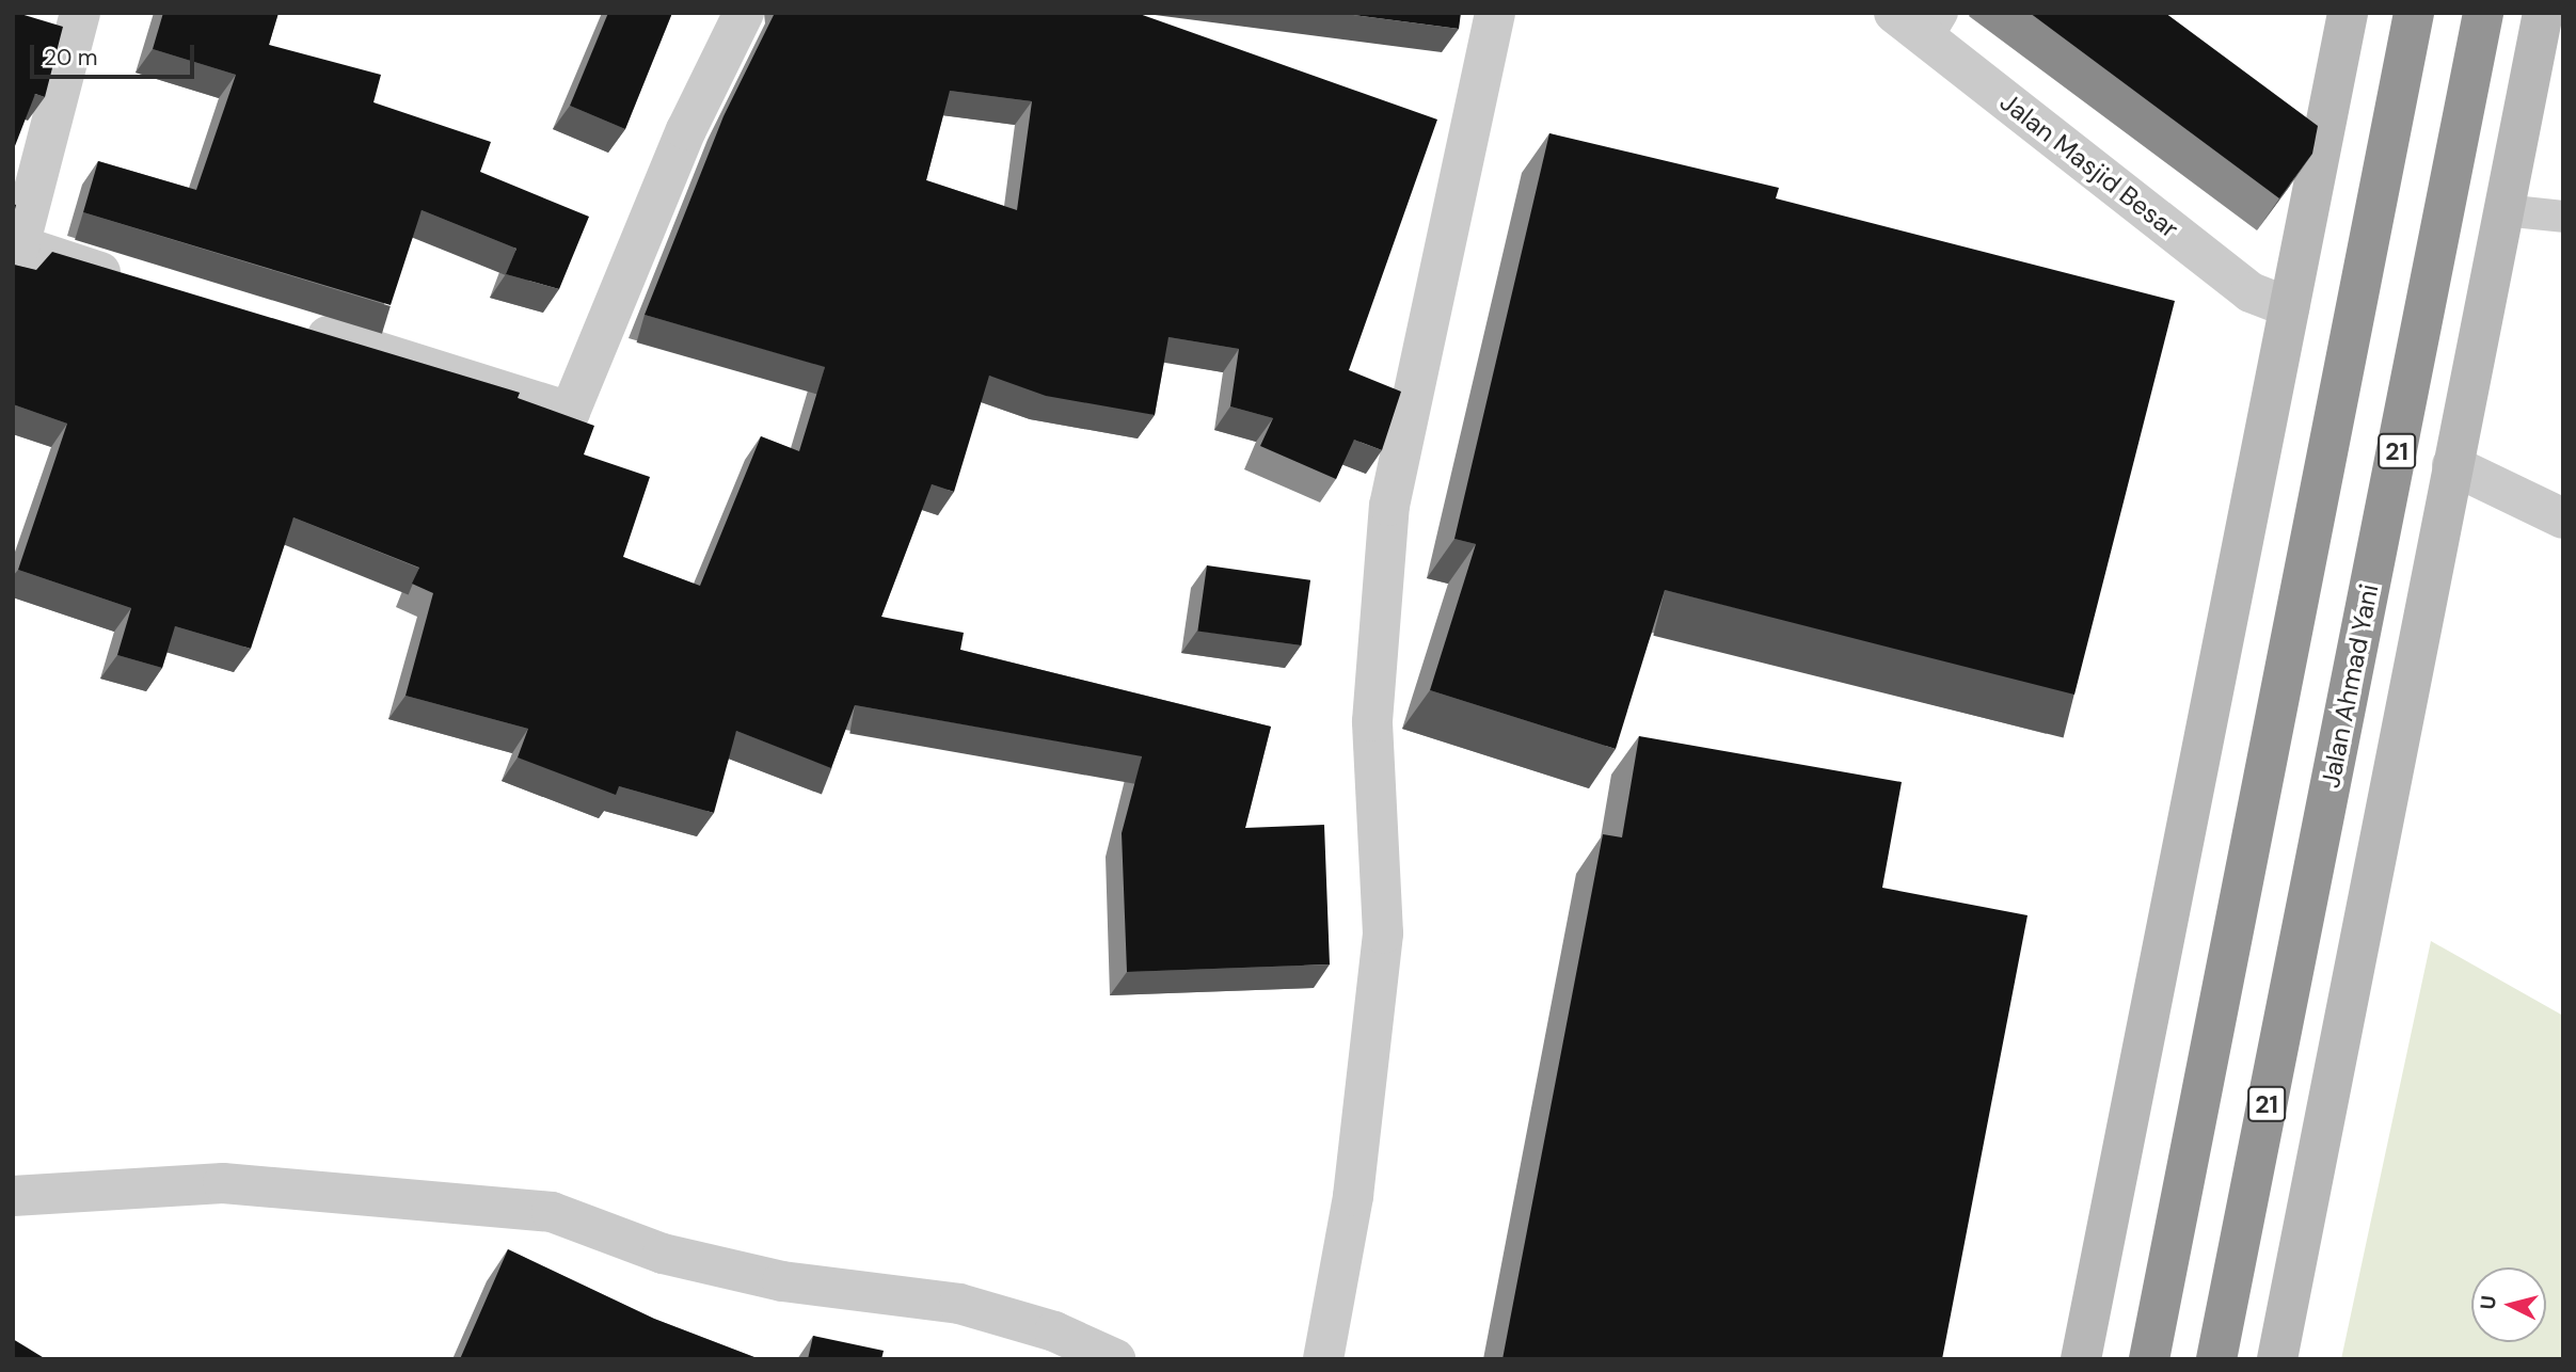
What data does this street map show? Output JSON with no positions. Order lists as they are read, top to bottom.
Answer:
{
  "streets": {
    "highway": ["21", "Jalan Ahmad Yani"],
    "street": ["Jalan Masjid Besar"]
  },
  "scale_bar": "20 m",
  "north": "left"
}
